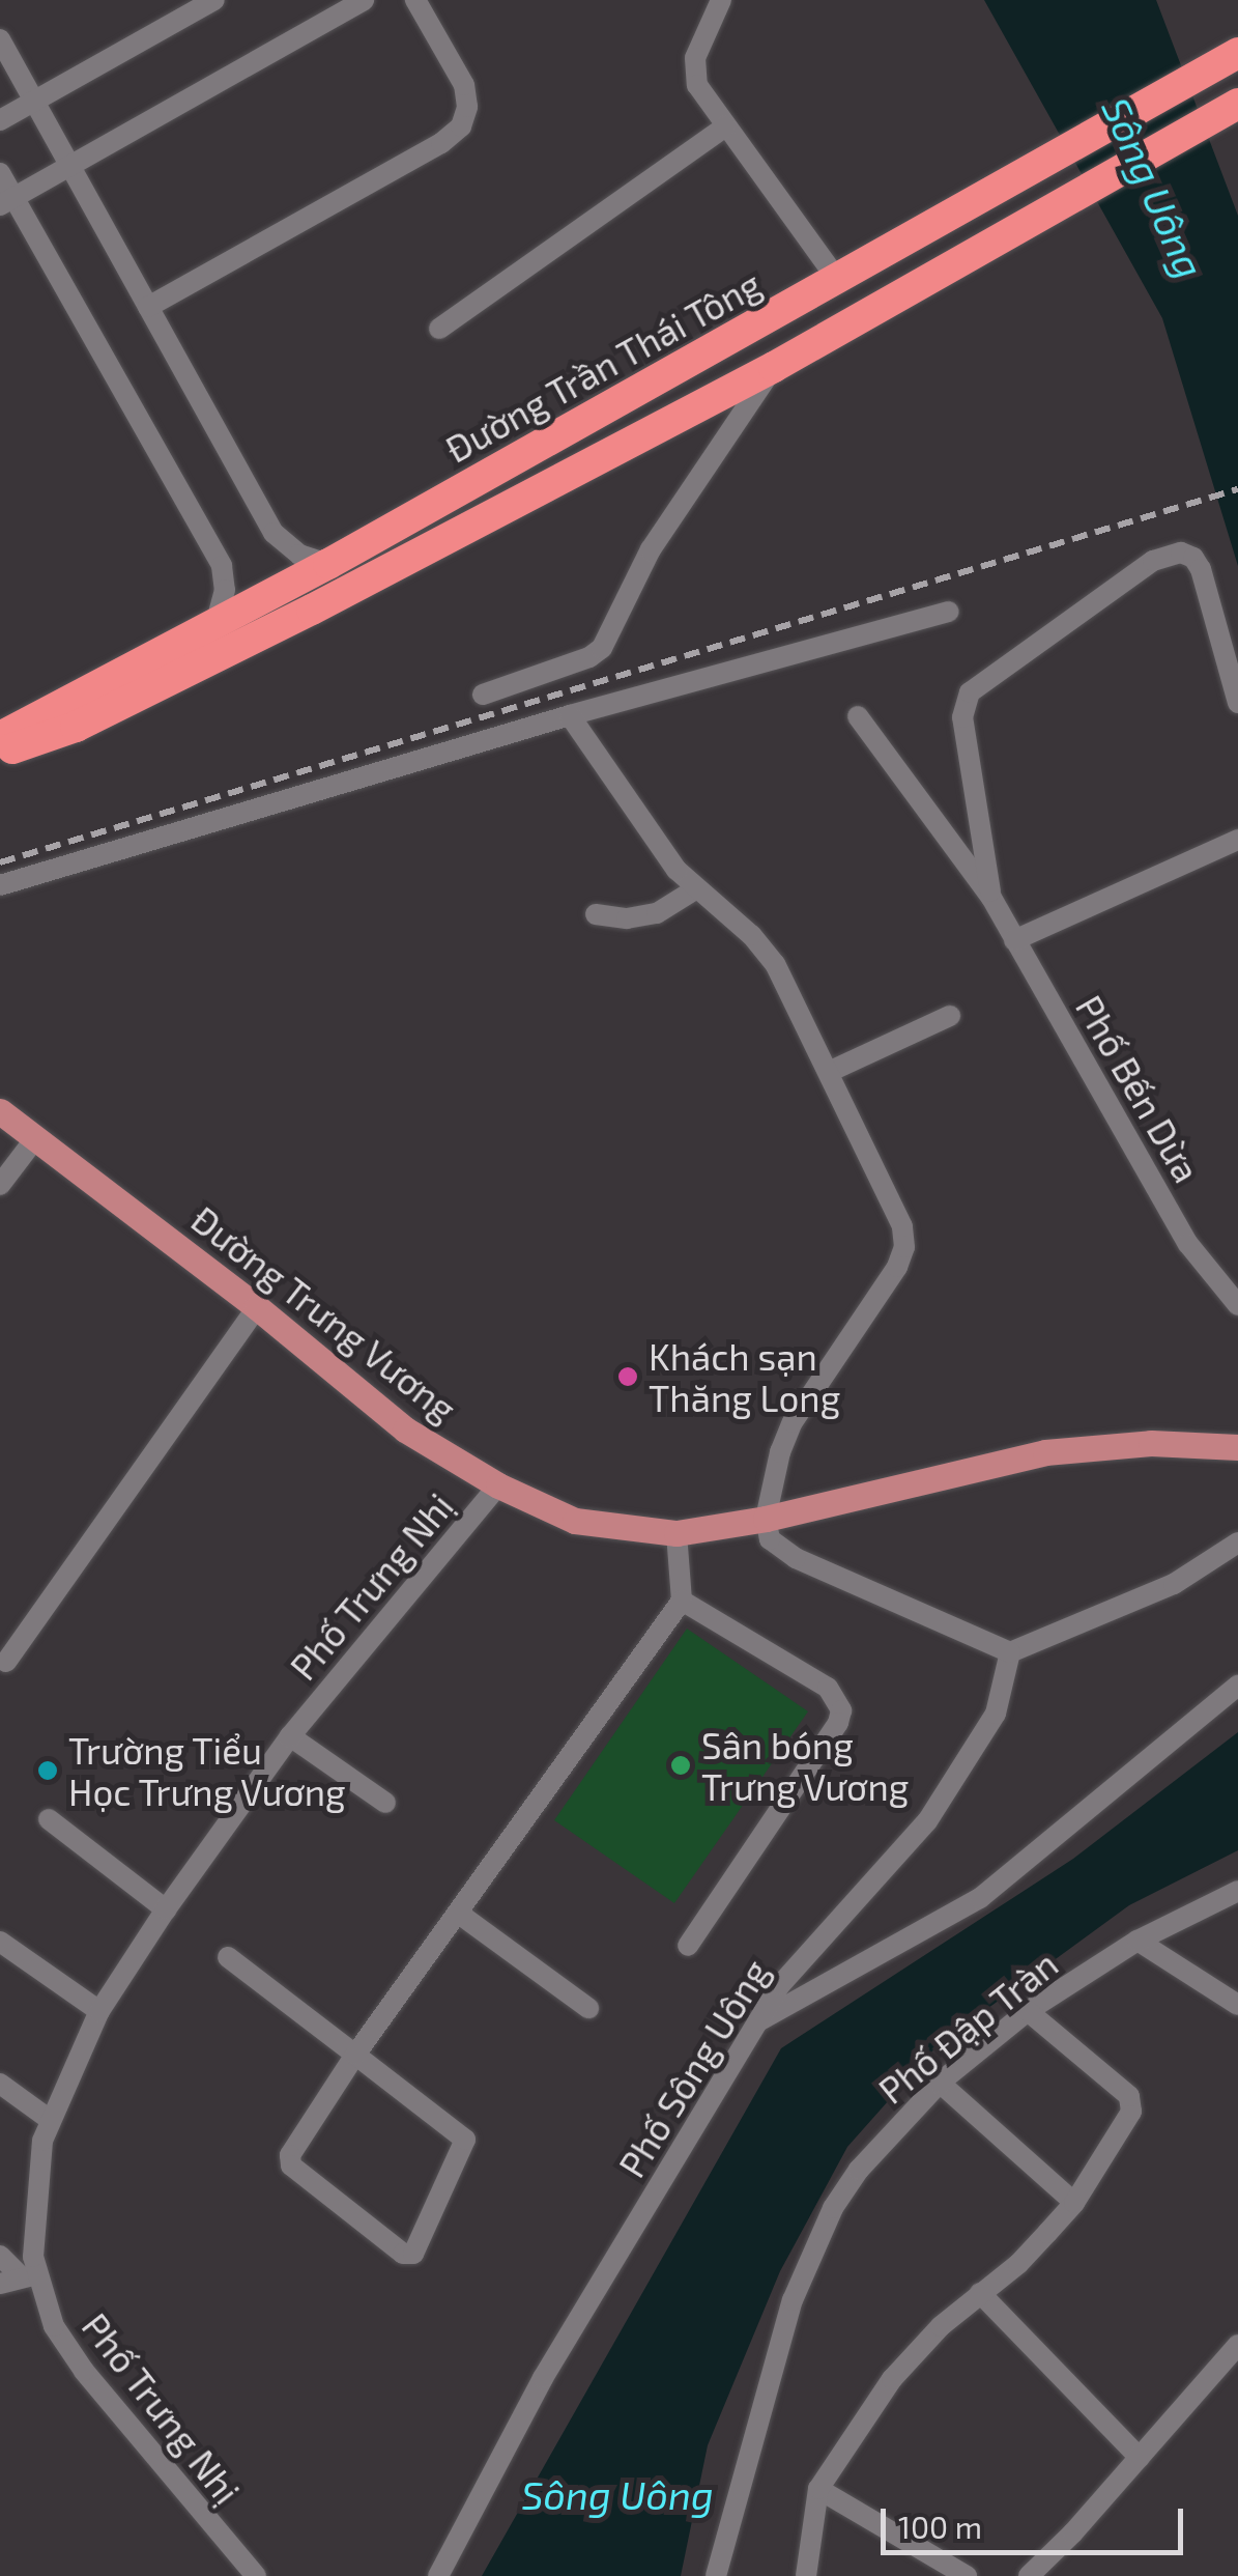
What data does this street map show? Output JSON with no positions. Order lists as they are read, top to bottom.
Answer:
{
  "streets": {
    "highway": ["Đường Trần Thái Tông"],
    "main road": ["Đường Trưng Vương"],
    "street": [
      "Phố Bến Dừa",
      "Phố Trưng Nhị",
      "Phố Đập Tràn",
      "Phố Sông Uông"
    ]
  },
  "crossings": [
    ["Đường Trưng Vương", "Phố Trưng Nhị"]
  ],
  "water": ["Sông Uông"],
  "places": ["Khách sạn Thăng Long", "Sân bóng Trưng Vương", "Trường Tiểu Học Trưng Vương"],
  "scale_bar": "100 m"
}
